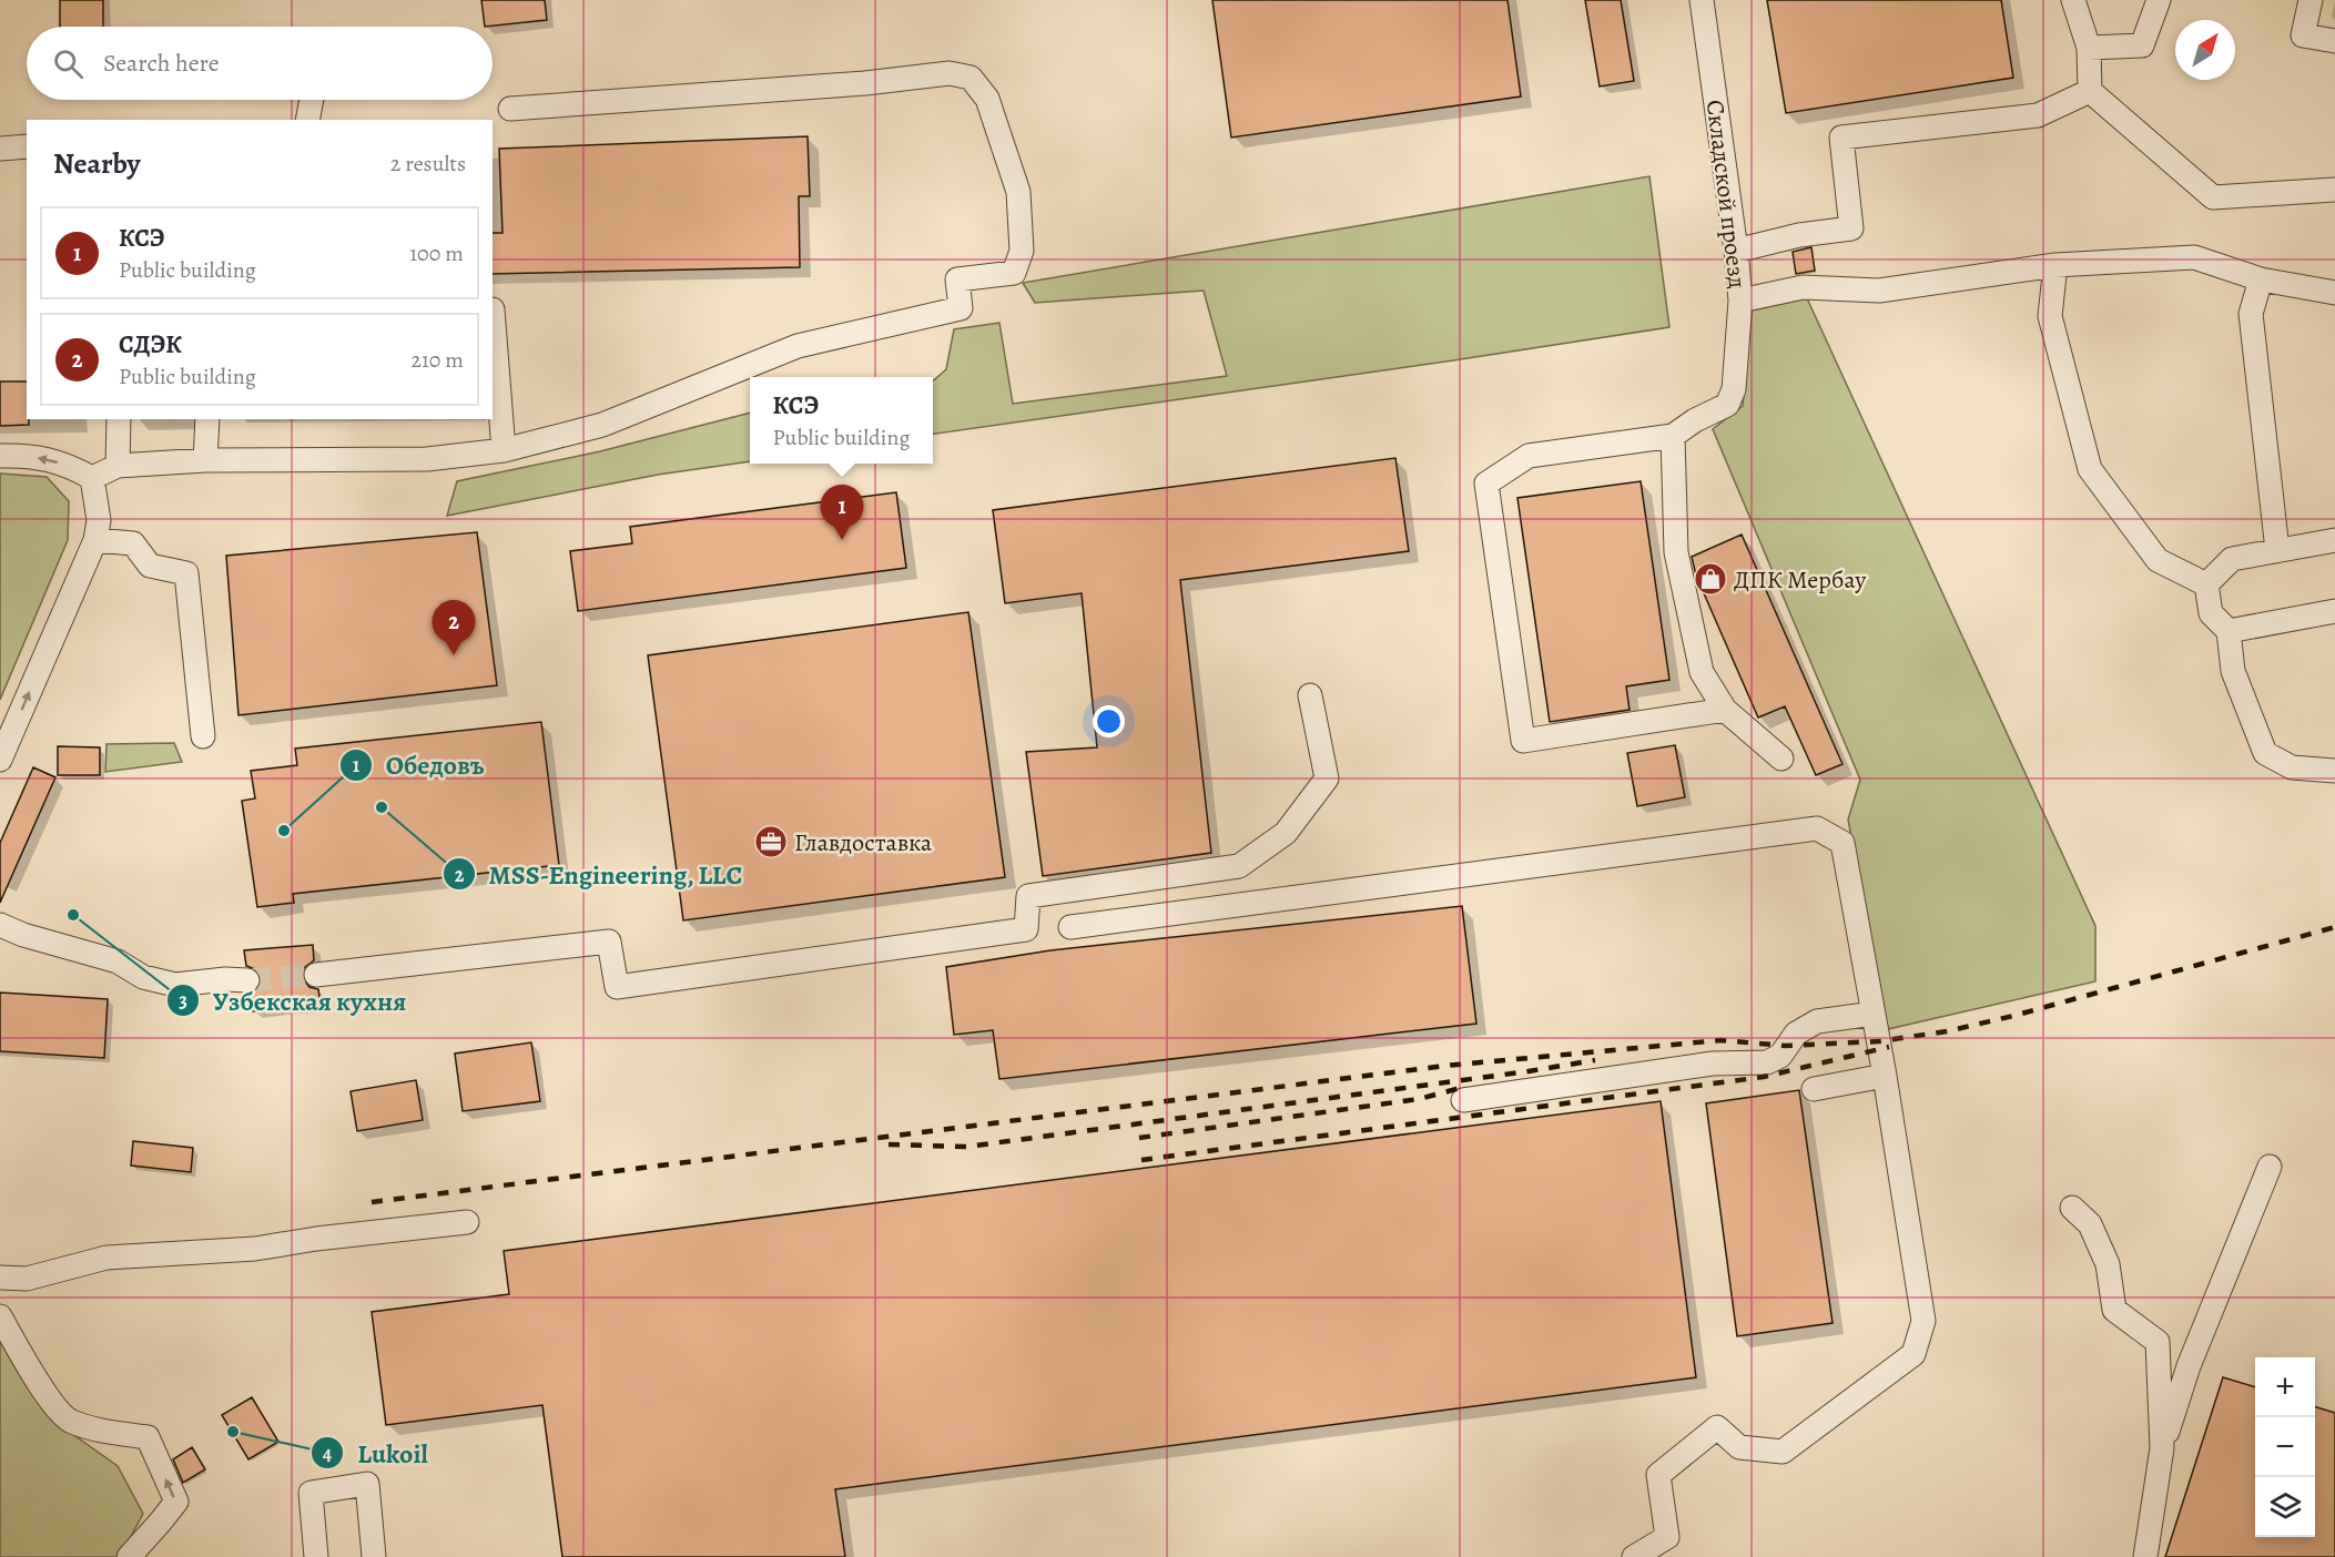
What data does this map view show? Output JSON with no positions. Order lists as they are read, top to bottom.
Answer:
{
  "streets": {
    "street": ["Складской проезд"]
  },
  "places": {
    "shop": ["ДПК Мербау"],
    "other": [
      "MSS-Engineering, LLC",
      "Обедовъ",
      "Узбекская кухня",
      "Lukoil"
    ],
    "office": ["Главдоставка"]
  },
  "north": "top right",
  "page": {
    "search": "Search here",
    "heading": ["Nearby", "2 results"],
    "list": [
      {
        "mark": "1",
        "name": "КСЭ",
        "note": "Public building",
        "value": "100 m"
      },
      {
        "mark": "2",
        "name": "СДЭК",
        "note": "Public building",
        "value": "210 m"
      }
    ],
    "popup": ["КСЭ", "Public building"],
    "pins": ["1", "2"],
    "map_buttons": ["+", "−"]
  }
}
